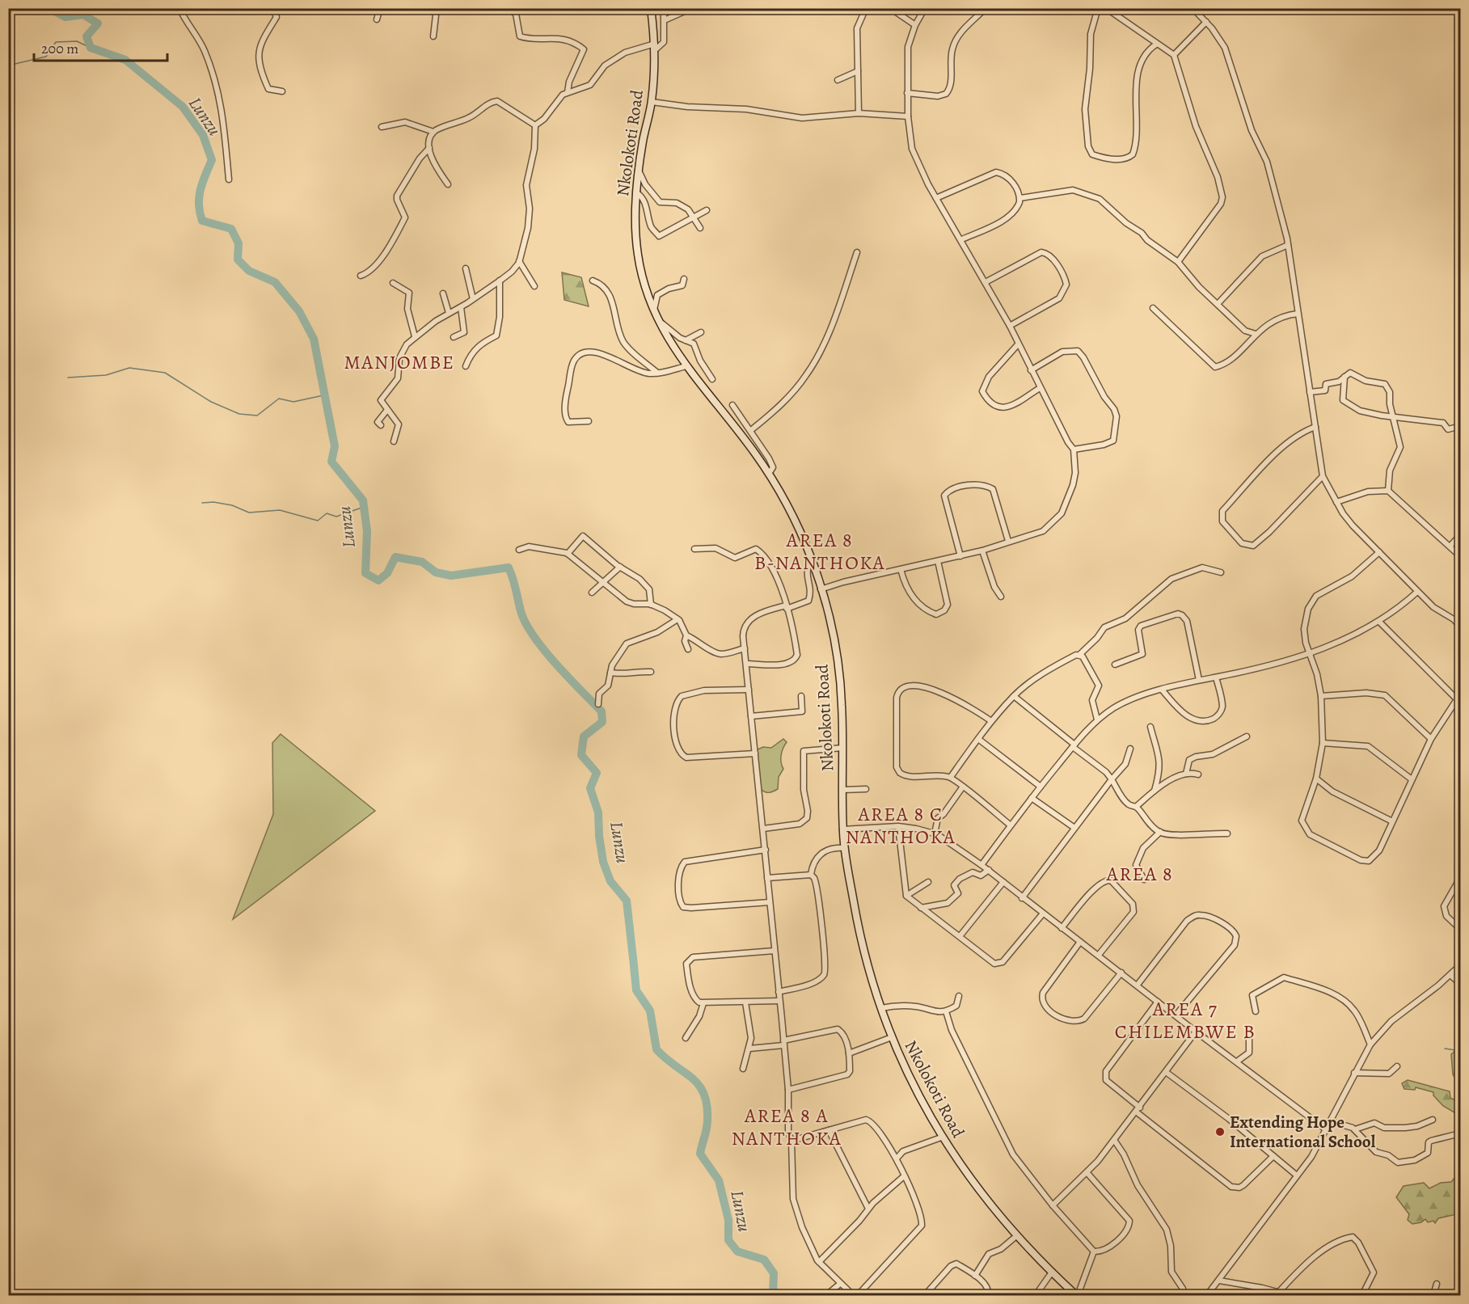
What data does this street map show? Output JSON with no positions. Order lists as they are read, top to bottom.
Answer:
{
  "streets": {
    "main road": ["Nkolokoti Road"]
  },
  "districts": [
    "MANJOMBE",
    "AREA 8 B-NANTHOKA",
    "AREA 8 C NANTHOKA",
    "AREA 8",
    "AREA 7 CHILEMBWE B",
    "AREA 8 A NANTHOKA"
  ],
  "water": ["Lunzu"],
  "places": ["Extending Hope International School"],
  "scale_bar": "200 m"
}
